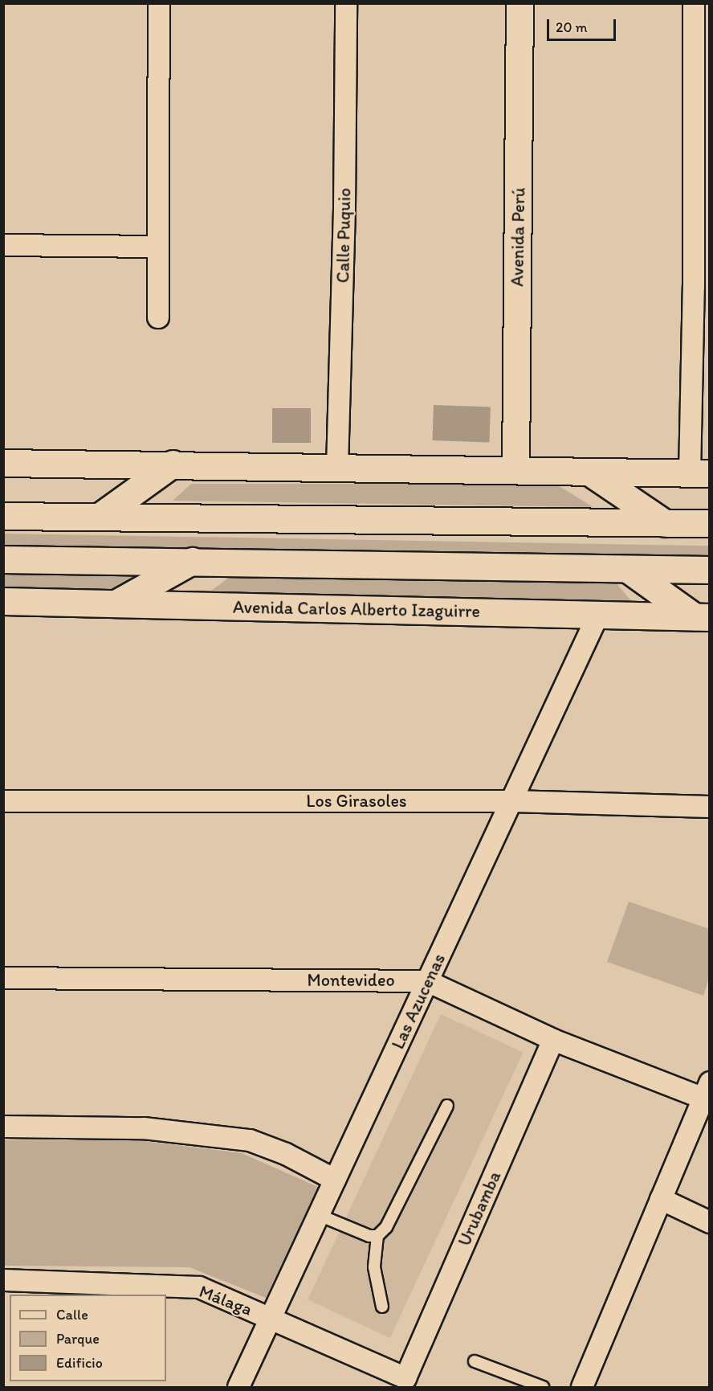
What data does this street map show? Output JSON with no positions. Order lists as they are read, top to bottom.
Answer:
{
  "streets": {
    "street": [
      "Calle Puquio",
      "Avenida Perú",
      "Avenida Carlos Alberto Izaguirre",
      "Los Girasoles",
      "Montevideo",
      "Las Azucenas",
      "Urubamba",
      "Málaga"
    ]
  },
  "crossings": [
    ["Avenida Carlos Alberto Izaguirre", "Las Azucenas"],
    ["Los Girasoles", "Las Azucenas"],
    ["Montevideo", "Las Azucenas"],
    ["Montevideo", "Urubamba"],
    ["Las Azucenas", "Málaga"],
    ["Urubamba", "Málaga"]
  ],
  "legend": ["Calle", "Parque", "Edificio"],
  "scale_bar": "20 m"
}
